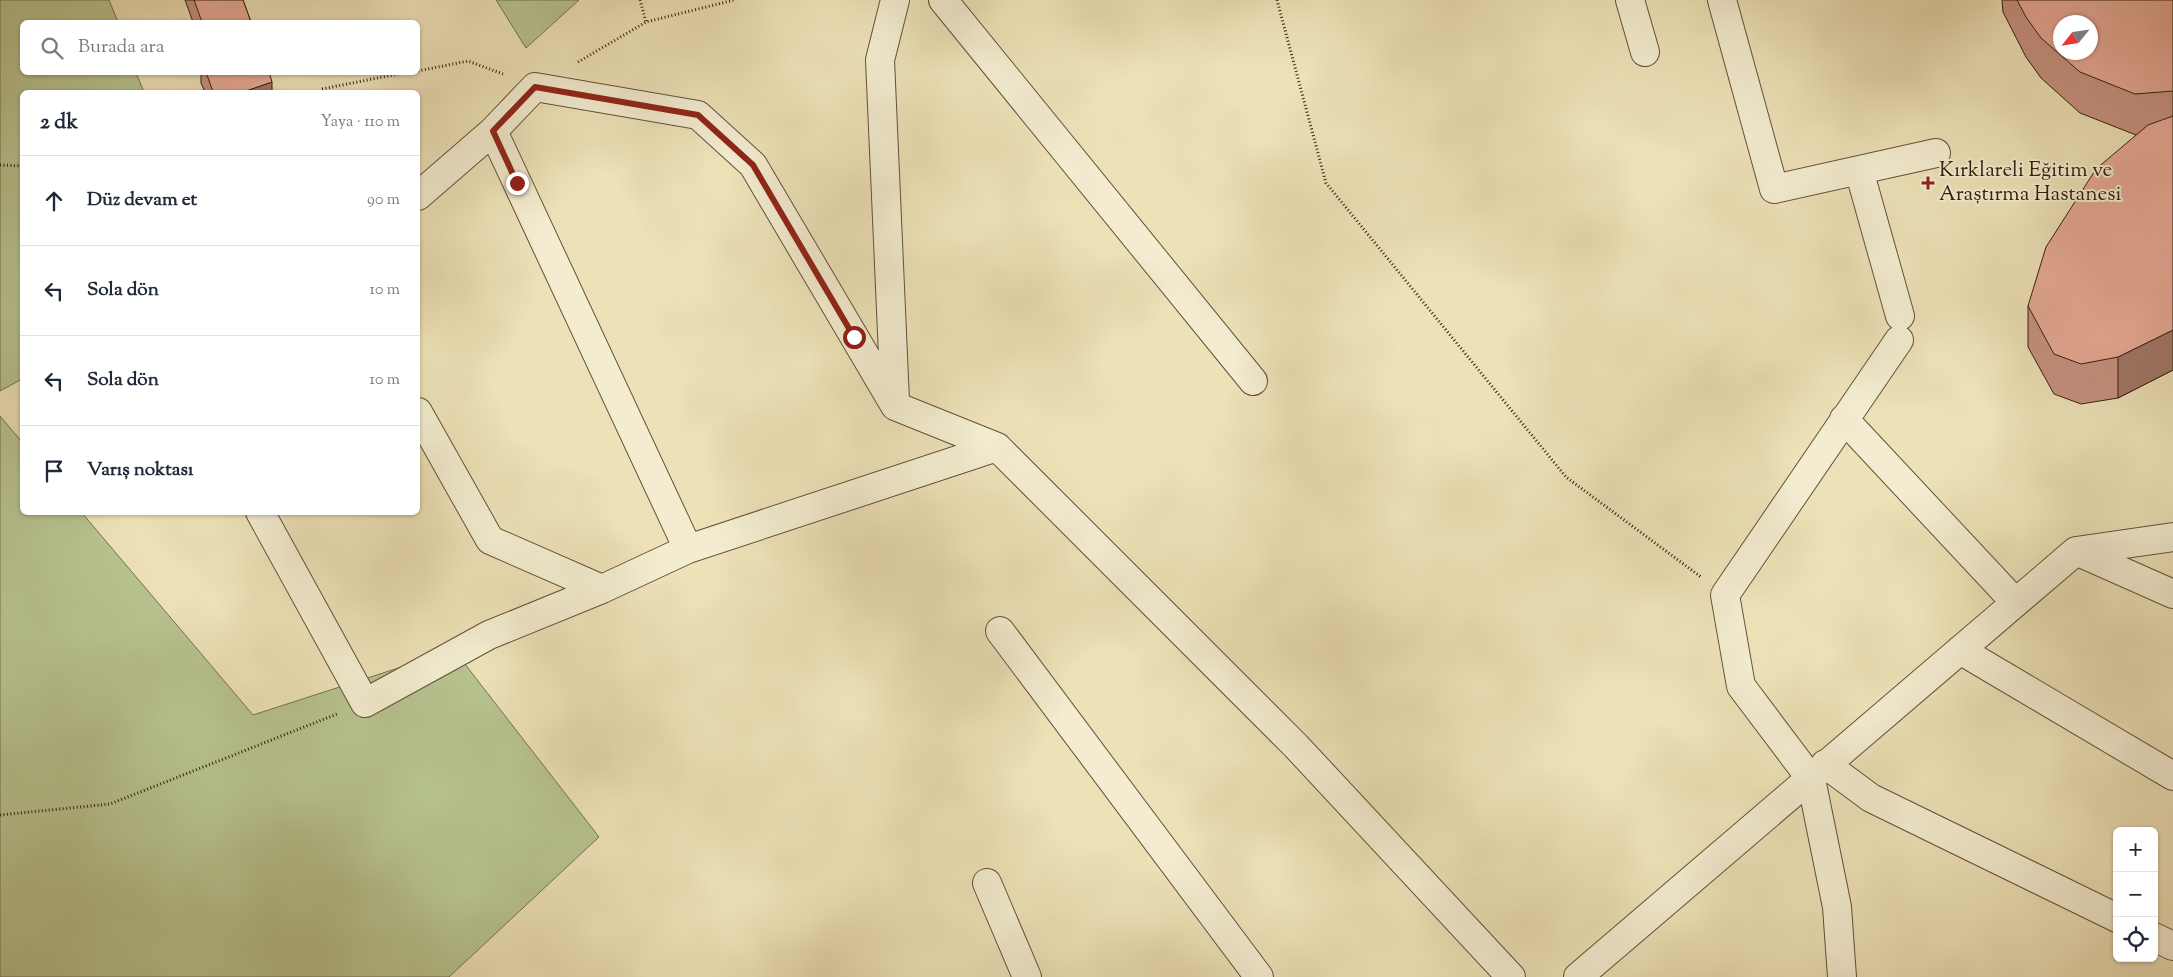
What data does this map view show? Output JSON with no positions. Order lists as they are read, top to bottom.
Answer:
{
  "places": {
    "health": ["Kırklareli Eğitim ve Araştırma Hastanesi"]
  },
  "north": "bottom left",
  "page": {
    "search": "Burada ara",
    "heading": ["2 dk", "Yaya · 110 m"],
    "list": [
      ["Düz devam et", "90 m"],
      ["Sola dön", "10 m"],
      ["Sola dön", "10 m"],
      "Varış noktası"
    ],
    "map_buttons": ["+", "−"]
  }
}
